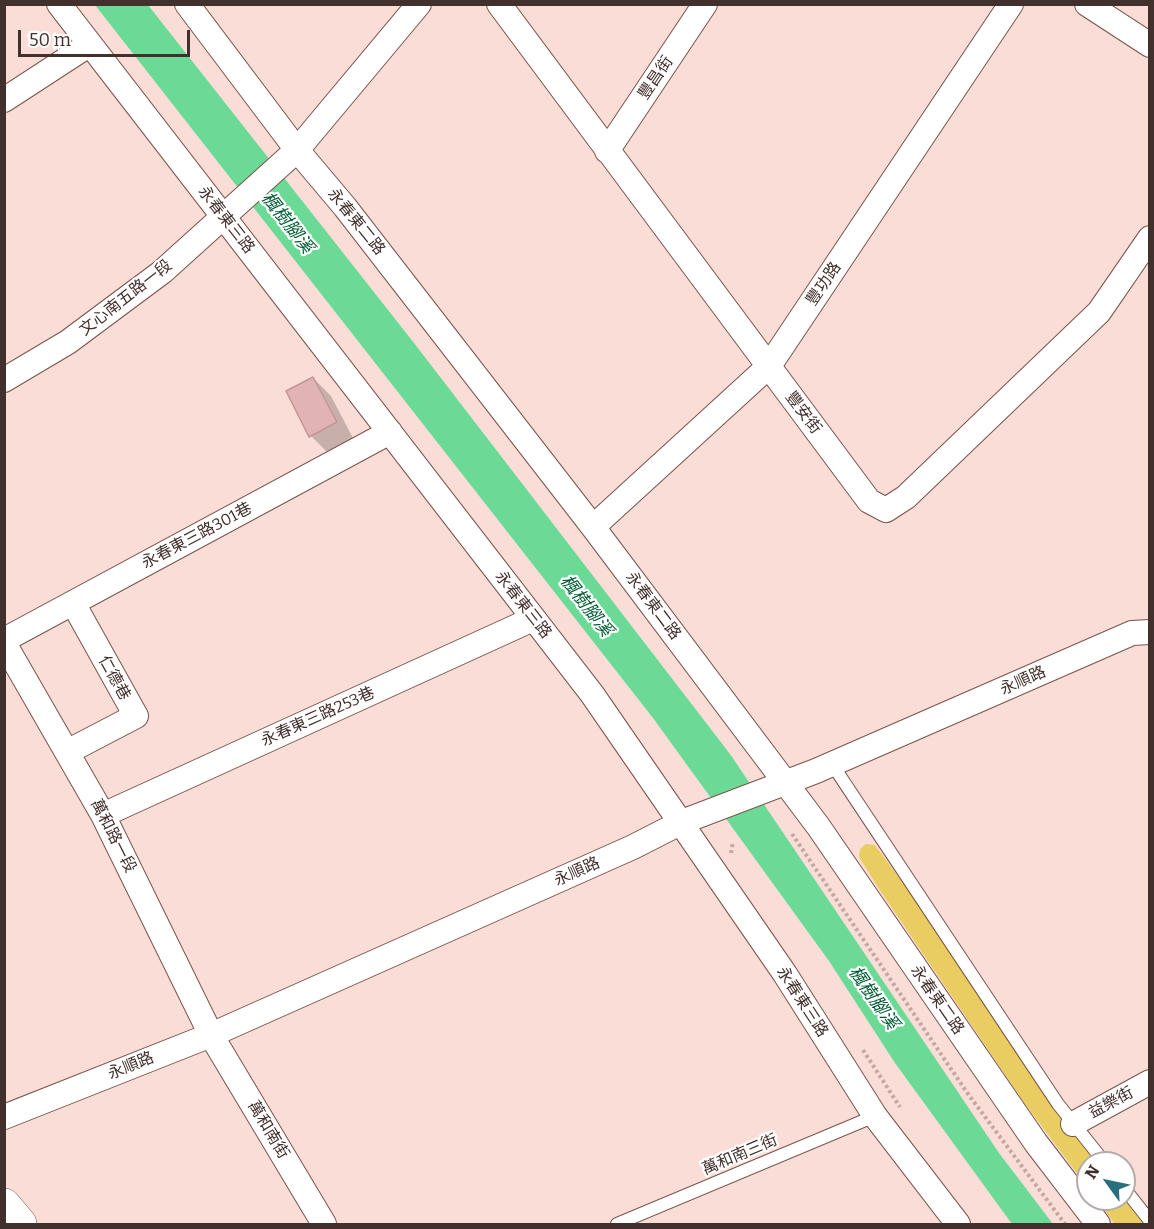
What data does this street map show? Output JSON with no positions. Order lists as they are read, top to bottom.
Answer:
{
  "streets": {
    "street": [
      "豐昌街",
      "永春東三路",
      "永春東二路",
      "豐功路",
      "文心南五路一段",
      "豐安街",
      "永春東三路301巷",
      "仁德巷",
      "永順路",
      "永春東三路253巷",
      "萬和路一段",
      "益樂街",
      "萬和南街"
    ],
    "lane": ["萬和南三街"]
  },
  "crossings": [
    ["豐昌街", "豐安街"],
    ["永春東三路", "文心南五路一段"],
    ["永春東三路", "永春東三路301巷"],
    ["永春東三路", "永順路"],
    ["永春東三路", "永春東三路253巷"],
    ["永春東三路", "萬和南三街"],
    ["永春東二路", "豐功路"],
    ["永春東二路", "文心南五路一段"],
    ["永春東二路", "永順路"],
    ["豐功路", "豐安街"],
    ["永春東三路301巷", "仁德巷"],
    ["永春東三路301巷", "萬和路一段"],
    ["仁德巷", "萬和路一段"],
    ["永順路", "萬和路一段"],
    ["永順路", "萬和南街"],
    ["永春東三路253巷", "萬和路一段"],
    ["萬和路一段", "萬和南街"]
  ],
  "water": ["楓樹腳溪"],
  "scale_bar": "50 m",
  "north": "top left"
}
